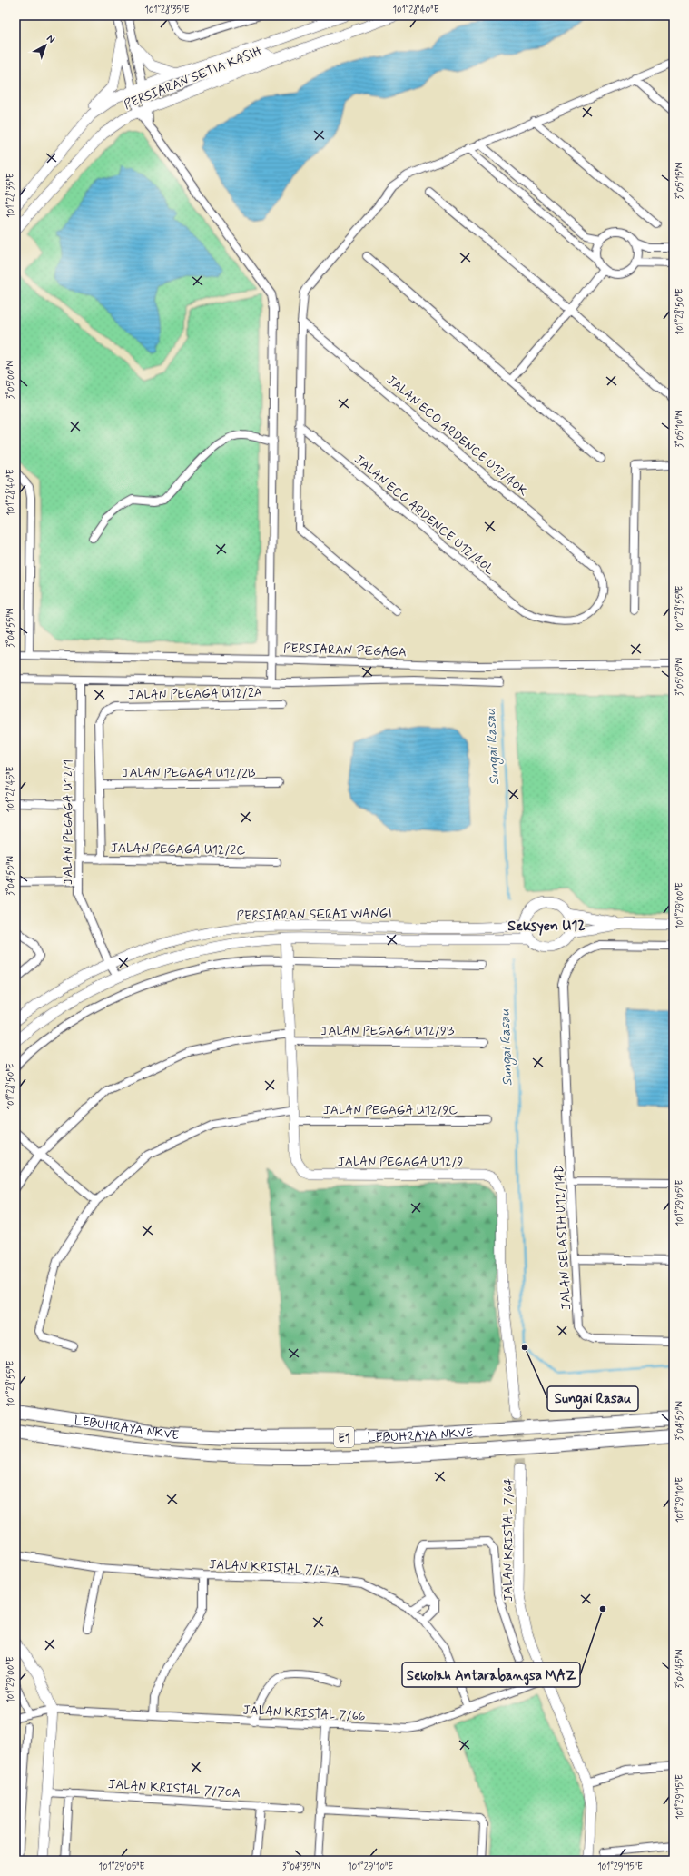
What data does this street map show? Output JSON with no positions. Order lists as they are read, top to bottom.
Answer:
{
  "streets": {
    "highway": ["LEBUHRAYA NKVE", "E1"],
    "street": [
      "PERSIARAN SETIA KASIH",
      "JALAN ECO ARDENCE U12/40K",
      "JALAN ECO ARDENCE U12/40L",
      "PERSIARAN PEGAGA",
      "JALAN PEGAGA U12/2A",
      "JALAN PEGAGA U12/2B",
      "JALAN PEGAGA U12/1",
      "JALAN PEGAGA U12/2C",
      "PERSIARAN SERAI WANGI",
      "JALAN PEGAGA U12/9B",
      "JALAN PEGAGA U12/9C",
      "JALAN PEGAGA U12/9",
      "JALAN SELASIH U12/14D",
      "JALAN KRISTAL 7/64",
      "JALAN KRISTAL 7/67A",
      "JALAN KRISTAL 7/66",
      "JALAN KRISTAL 7/70A"
    ]
  },
  "crossings": [
    ["JALAN ECO ARDENCE U12/40K", "JALAN ECO ARDENCE U12/40L"],
    ["JALAN PEGAGA U12/2A", "JALAN PEGAGA U12/2B"],
    ["JALAN PEGAGA U12/1", "JALAN PEGAGA U12/2C"],
    ["JALAN PEGAGA U12/1", "PERSIARAN SERAI WANGI"],
    ["PERSIARAN SERAI WANGI", "JALAN PEGAGA U12/9"],
    ["JALAN PEGAGA U12/9B", "JALAN PEGAGA U12/9"],
    ["JALAN PEGAGA U12/9C", "JALAN PEGAGA U12/9"],
    ["JALAN KRISTAL 7/64", "JALAN KRISTAL 7/66"],
    ["JALAN KRISTAL 7/67A", "JALAN KRISTAL 7/66"]
  ],
  "districts": ["Seksyen U12"],
  "water": ["Sungai Rasau"],
  "places": ["Sungai Rasau", "Sekolah Antarabangsa MAZ"],
  "north": "top right",
  "coordinates": [
    "101°28'35\"E",
    "101°28'40\"E",
    "3°05'15\"N",
    "101°28'50\"E",
    "3°05'00\"N",
    "3°05'10\"N",
    "101°28'55\"E",
    "3°04'55\"N",
    "3°05'05\"N",
    "101°28'45\"E",
    "3°04'50\"N",
    "101°29'00\"E",
    "101°29'05\"E",
    "101°29'10\"E",
    "3°04'45\"N",
    "101°29'15\"E",
    "3°04'35\"N"
  ]
}
